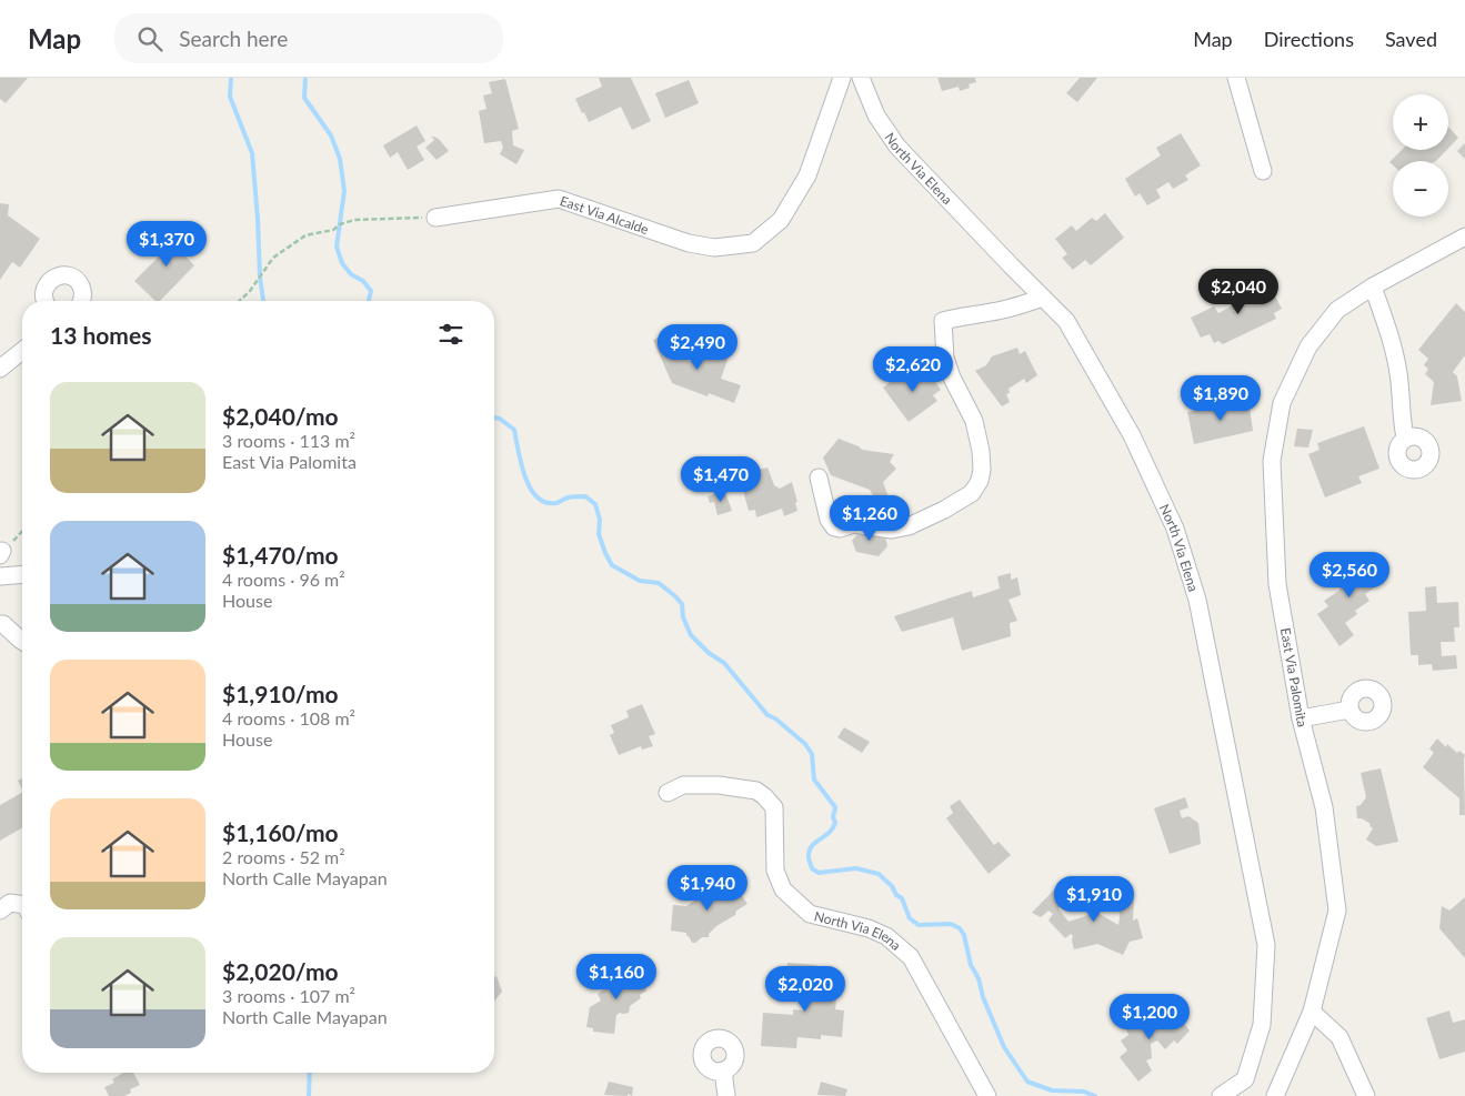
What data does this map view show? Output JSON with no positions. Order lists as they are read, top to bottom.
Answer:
{
  "streets": {
    "street": ["North Via Elena", "East Via Alcalde", "East Via Palomita"]
  },
  "page": {
    "header": "Map",
    "search": "Search here",
    "nav": ["Map", "Directions", "Saved"],
    "map_buttons": ["+", "−"],
    "price": [
      "$1,370",
      "$2,040",
      "$2,490",
      "$2,620",
      "$1,890",
      "$1,470",
      "$1,260",
      "$2,560",
      "$1,940",
      "$1,910",
      "$1,160",
      "$2,020",
      "$1,200"
    ],
    "heading": "13 homes",
    "list": [
      {
        "name": "$2,040/mo",
        "note": "3 rooms · 113 m² · East Via Palomita"
      },
      {
        "name": "$1,470/mo",
        "note": "4 rooms · 96 m² · House"
      },
      {
        "name": "$1,910/mo",
        "note": "4 rooms · 108 m² · House"
      },
      {
        "name": "$1,160/mo",
        "note": "2 rooms · 52 m² · North Calle Mayapan"
      },
      {
        "name": "$2,020/mo",
        "note": "3 rooms · 107 m² · North Calle Mayapan"
      }
    ]
  }
}
